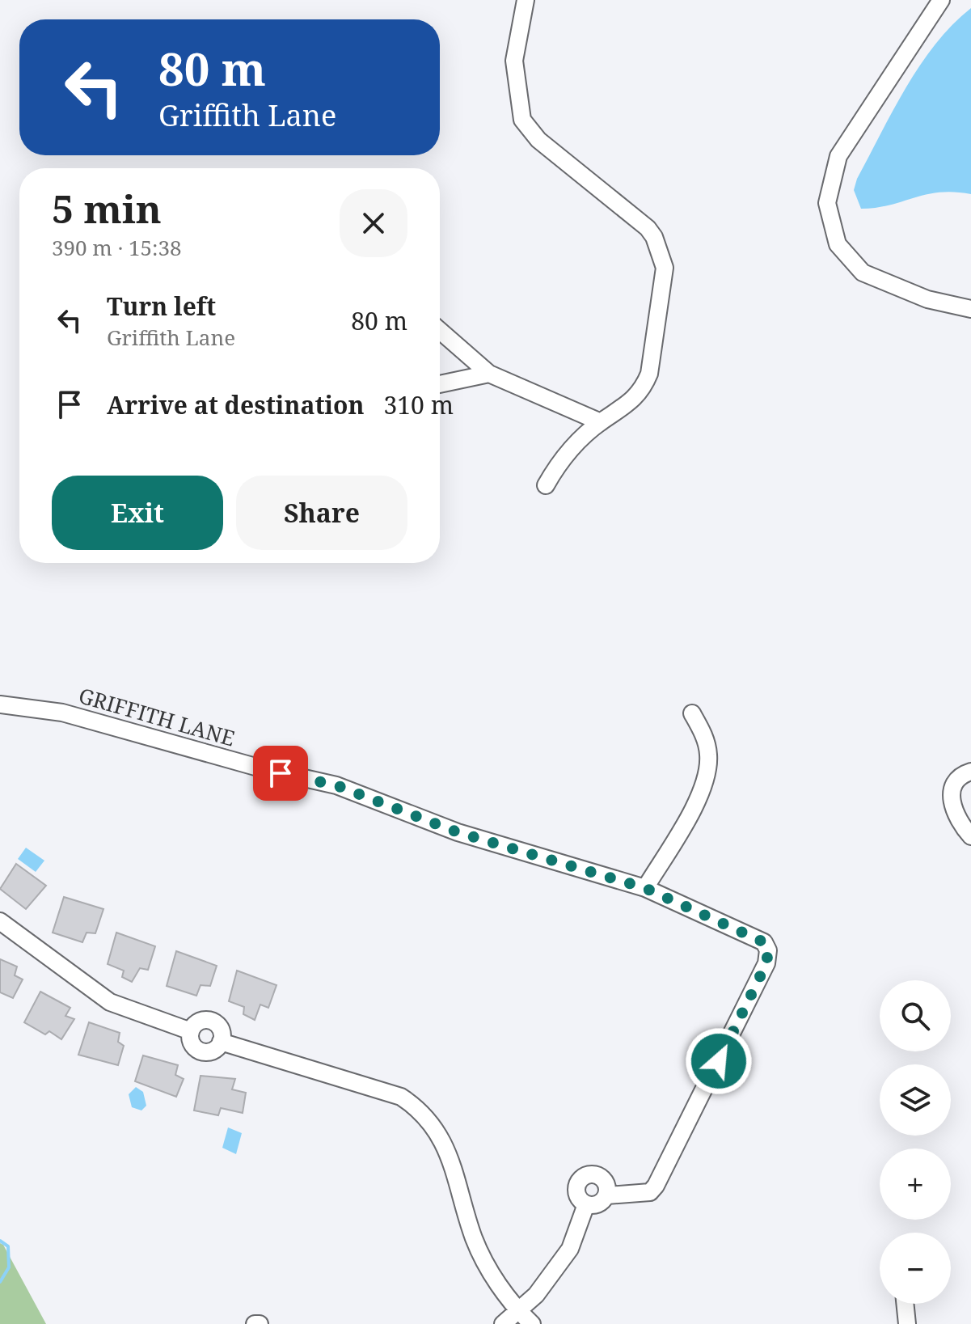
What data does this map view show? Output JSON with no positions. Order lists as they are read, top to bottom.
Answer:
{
  "streets": {
    "street": ["GRIFFITH LANE"]
  },
  "page": {
    "turn": ["80 m", "Griffith Lane"],
    "heading": ["5 min", "390 m · 15:38"],
    "list": [
      {
        "name": "Turn left",
        "note": "Griffith Lane",
        "value": "80 m"
      },
      {
        "name": "Arrive at destination",
        "value": "310 m"
      }
    ],
    "buttons": ["Exit", "Share"],
    "map_buttons": ["+", "−"]
  }
}
